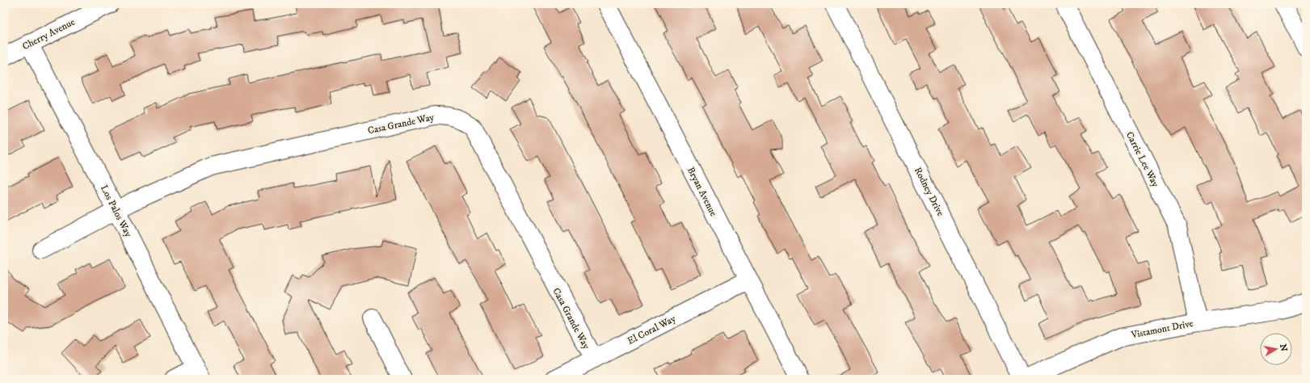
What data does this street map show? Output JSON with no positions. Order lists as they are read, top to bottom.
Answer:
{
  "streets": {
    "street": [
      "Cherry Avenue",
      "Casa Grande Way",
      "Carrie Lee Way",
      "Bryan Avenue",
      "Rodney Drive",
      "Los Palos Way",
      "Vistamont Drive",
      "El Coral Way"
    ]
  },
  "crossings": [
    ["Cherry Avenue", "Los Palos Way"],
    ["Casa Grande Way", "Los Palos Way"],
    ["Casa Grande Way", "El Coral Way"],
    ["Carrie Lee Way", "Vistamont Drive"],
    ["Bryan Avenue", "El Coral Way"],
    ["Rodney Drive", "Vistamont Drive"]
  ],
  "north": "right"
}
